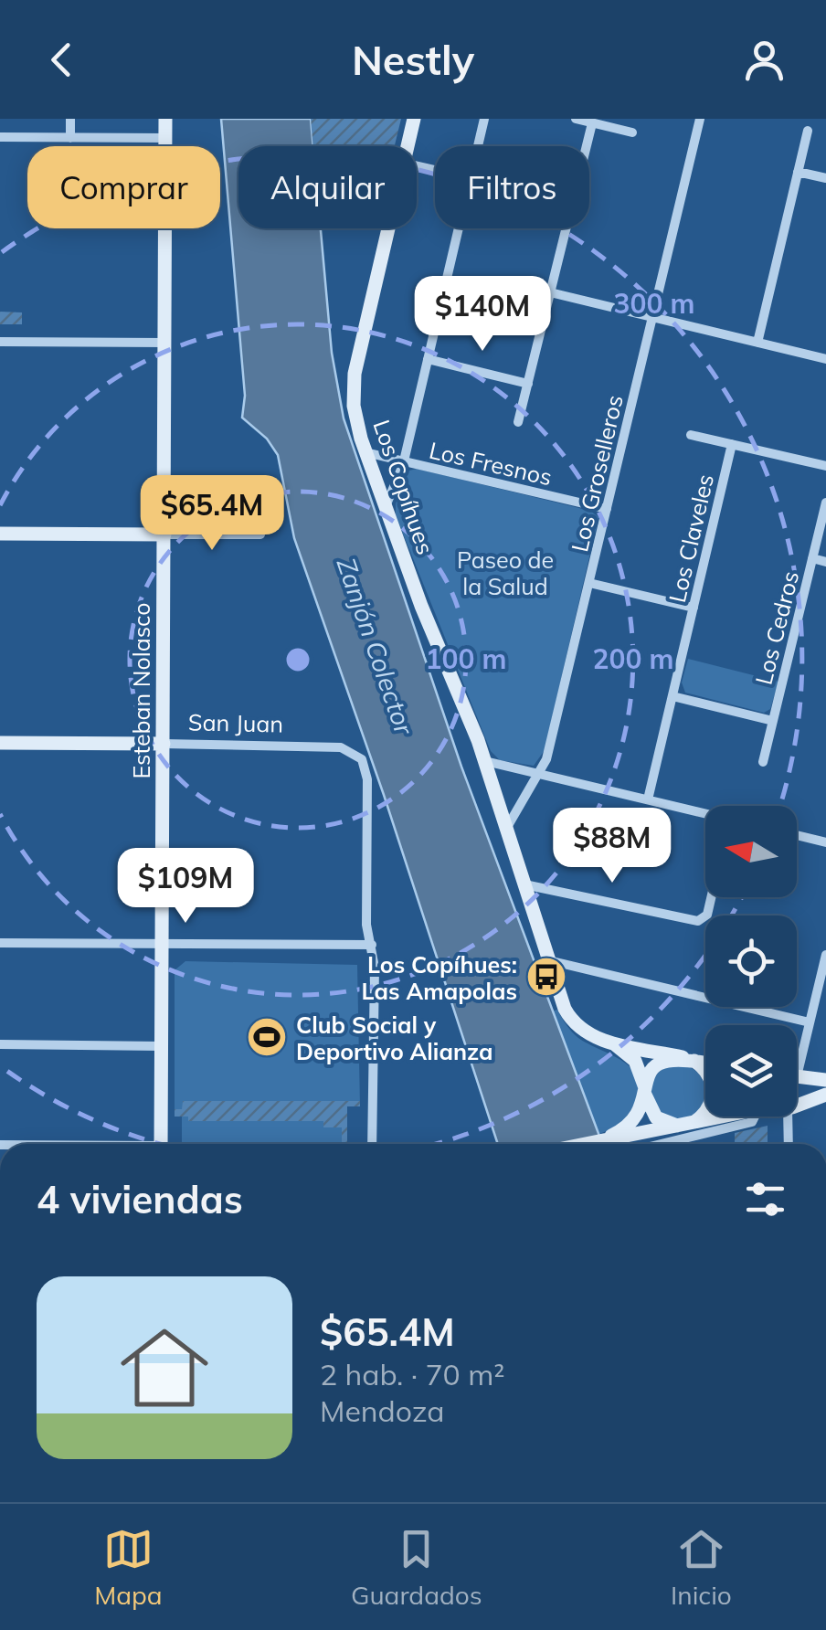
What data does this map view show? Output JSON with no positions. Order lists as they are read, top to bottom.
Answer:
{
  "streets": {
    "main road": ["Los Copíhues", "Esteban Nolasco", "San Juan"],
    "street": [
      "Los Fresnos",
      "Los Groselleros",
      "Los Claveles",
      "Los Cedros"
    ]
  },
  "crossings": [
    ["Los Fresnos", "Los Groselleros"],
    ["Los Fresnos", "Los Copíhues"],
    ["Los Groselleros", "Los Copíhues"],
    ["Esteban Nolasco", "San Juan"]
  ],
  "water": ["Zanjón Colector"],
  "parks": ["Paseo de la Salud"],
  "places": {
    "bus stop": ["Los Copíhues: Las Amapolas"],
    "sports": ["Club Social y Deportivo Alianza"]
  },
  "north": "left",
  "page": {
    "header": "Nestly",
    "chip": ["Comprar", "Alquilar", "Filtros"],
    "price": [
      "$140M",
      "$65.4M",
      "$88M",
      "$109M"
    ],
    "heading": "4 viviendas",
    "list": [
      {
        "name": "$65.4M",
        "note": "2 hab. · 70 m² · Mendoza"
      }
    ],
    "tabs": ["Mapa", "Guardados", "Inicio"]
  },
  "rings": ["300 m", "100 m", "200 m"]
}
